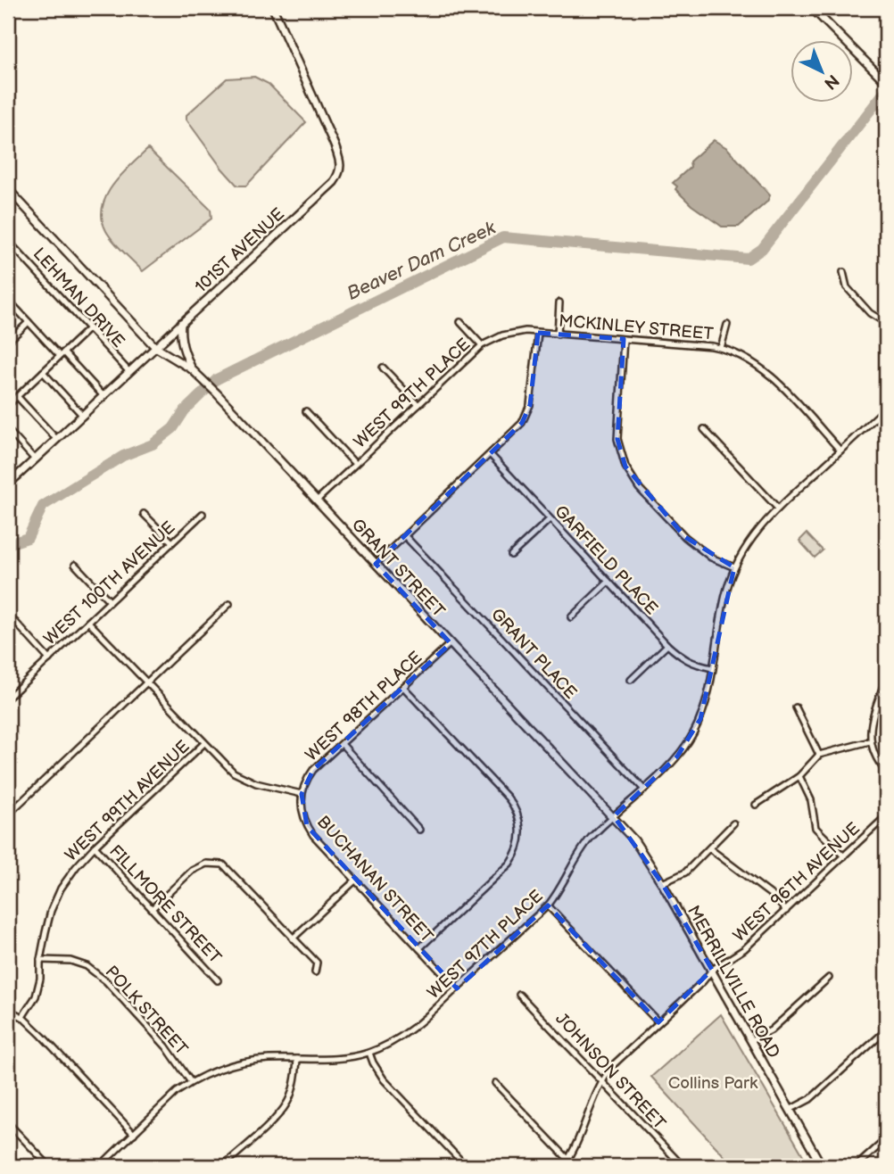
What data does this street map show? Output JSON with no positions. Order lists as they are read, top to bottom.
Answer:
{
  "streets": {
    "street": [
      "101ST AVENUE",
      "LEHMAN DRIVE",
      "MCKINLEY STREET",
      "WEST 99TH PLACE",
      "GARFIELD PLACE",
      "GRANT STREET",
      "WEST 100TH AVENUE",
      "GRANT PLACE",
      "WEST 98TH PLACE",
      "WEST 99TH AVENUE",
      "BUCHANAN STREET",
      "WEST 96TH AVENUE",
      "FILLMORE STREET",
      "WEST 97TH PLACE",
      "MERRILLVILLE ROAD",
      "POLK STREET",
      "JOHNSON STREET"
    ]
  },
  "crossings": [
    ["101ST AVENUE", "LEHMAN DRIVE"],
    ["101ST AVENUE", "GRANT STREET"],
    ["MCKINLEY STREET", "WEST 99TH PLACE"],
    ["MCKINLEY STREET", "WEST 97TH PLACE"],
    ["WEST 99TH PLACE", "GRANT STREET"],
    ["GARFIELD PLACE", "WEST 97TH PLACE"],
    ["GRANT STREET", "WEST 98TH PLACE"],
    ["GRANT STREET", "WEST 97TH PLACE"],
    ["GRANT STREET", "MERRILLVILLE ROAD"],
    ["GRANT PLACE", "WEST 97TH PLACE"],
    ["WEST 98TH PLACE", "BUCHANAN STREET"],
    ["WEST 99TH AVENUE", "FILLMORE STREET"],
    ["WEST 99TH AVENUE", "POLK STREET"],
    ["BUCHANAN STREET", "WEST 97TH PLACE"],
    ["WEST 96TH AVENUE", "MERRILLVILLE ROAD"],
    ["WEST 96TH AVENUE", "JOHNSON STREET"],
    ["WEST 97TH PLACE", "MERRILLVILLE ROAD"],
    ["WEST 97TH PLACE", "POLK STREET"]
  ],
  "water": ["Beaver Dam Creek"],
  "parks": ["Collins Park"],
  "north": "bottom right"
}
